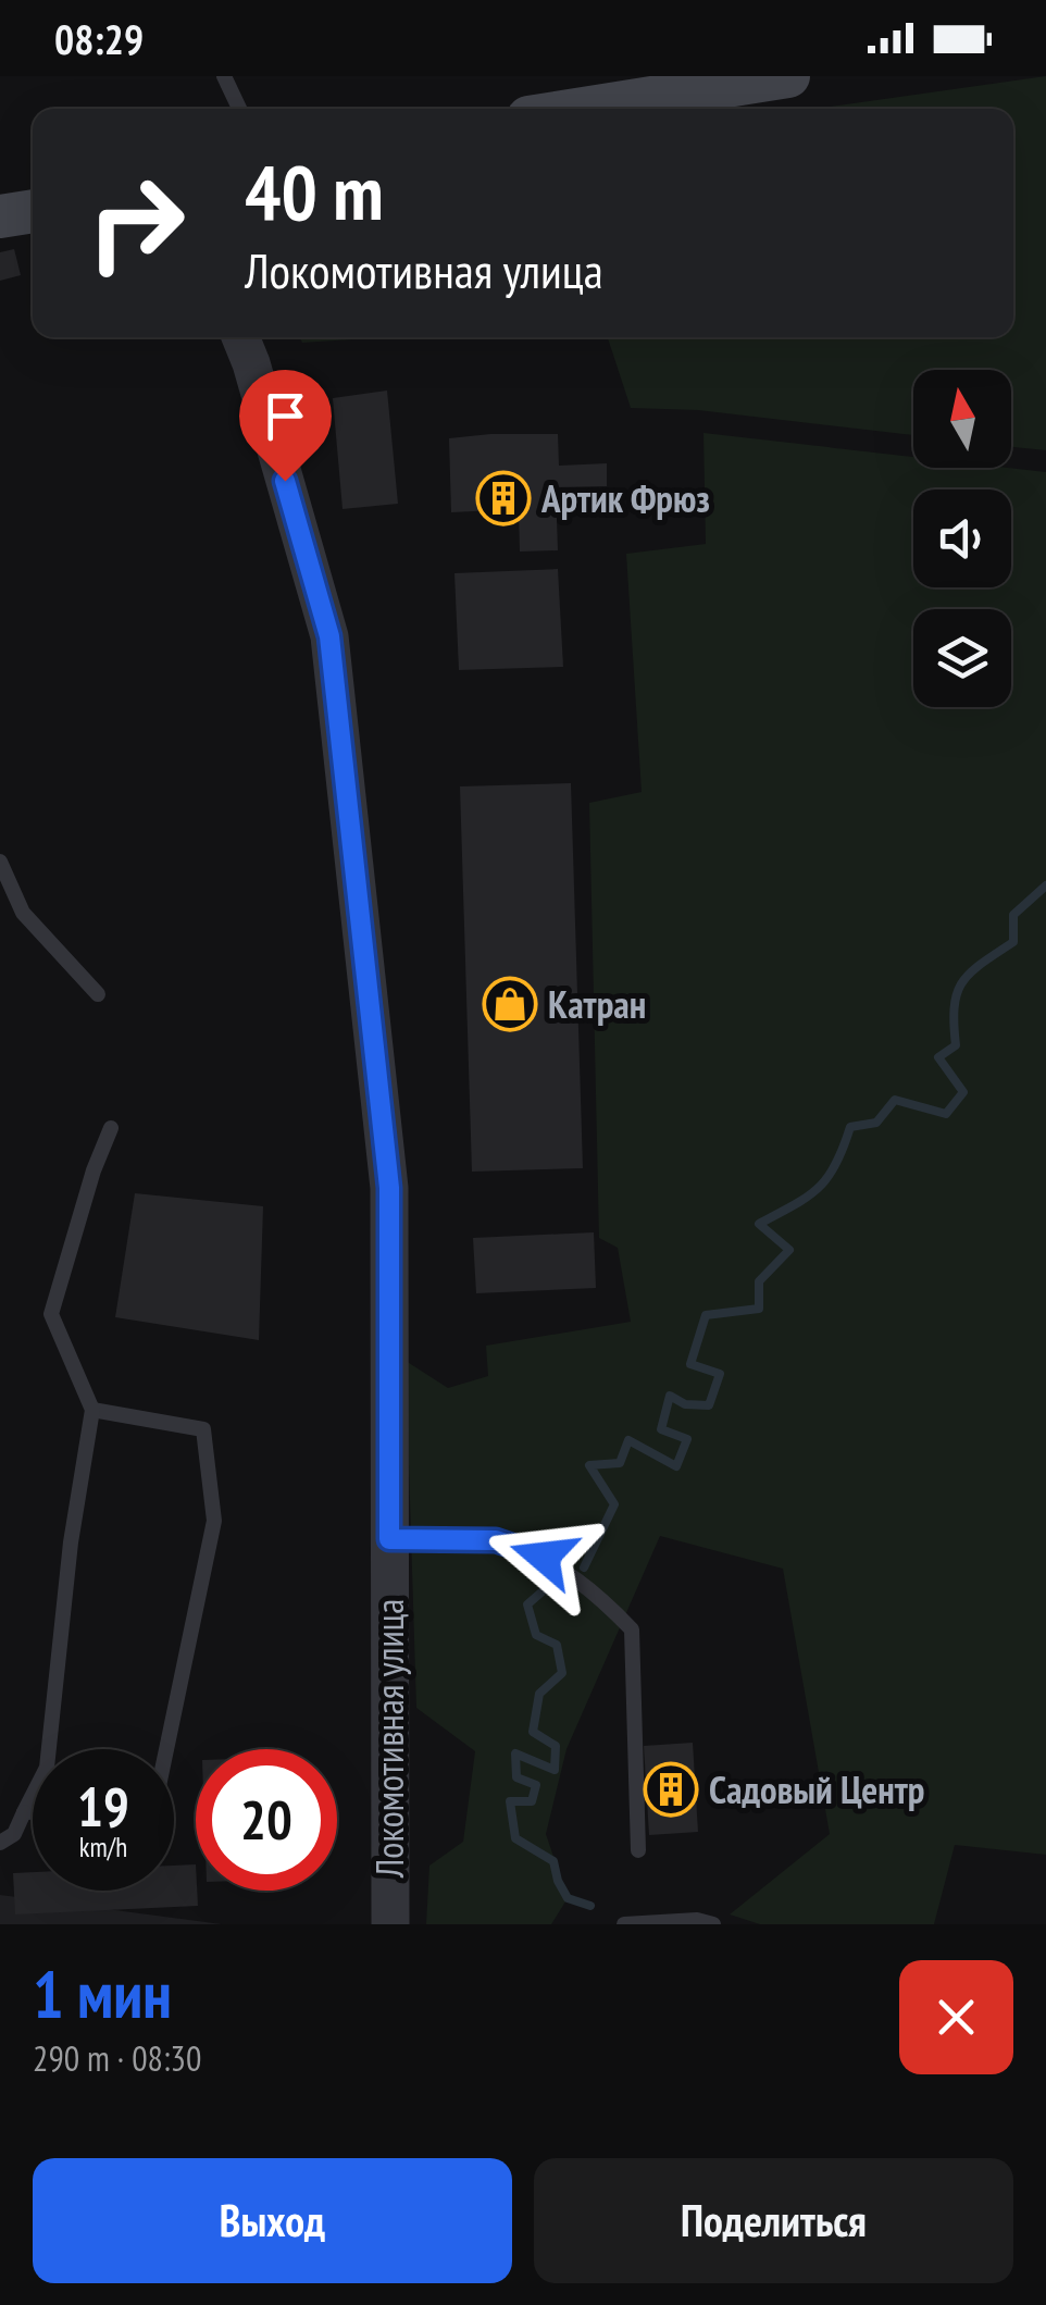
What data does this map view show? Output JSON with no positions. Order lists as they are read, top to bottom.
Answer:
{
  "streets": {
    "street": ["Локомотивная улица"]
  },
  "places": {
    "building": ["Артик Фрюз", "Садовый Центр"],
    "shop": ["Катран"]
  },
  "north": "top",
  "page": {
    "status": "08:29",
    "turn": ["40 m", "Локомотивная улица"],
    "speed": "19 km/h",
    "limit": "20",
    "heading": ["1 мин", "290 m · 08:30"],
    "buttons": ["Выход", "Поделиться"]
  }
}
